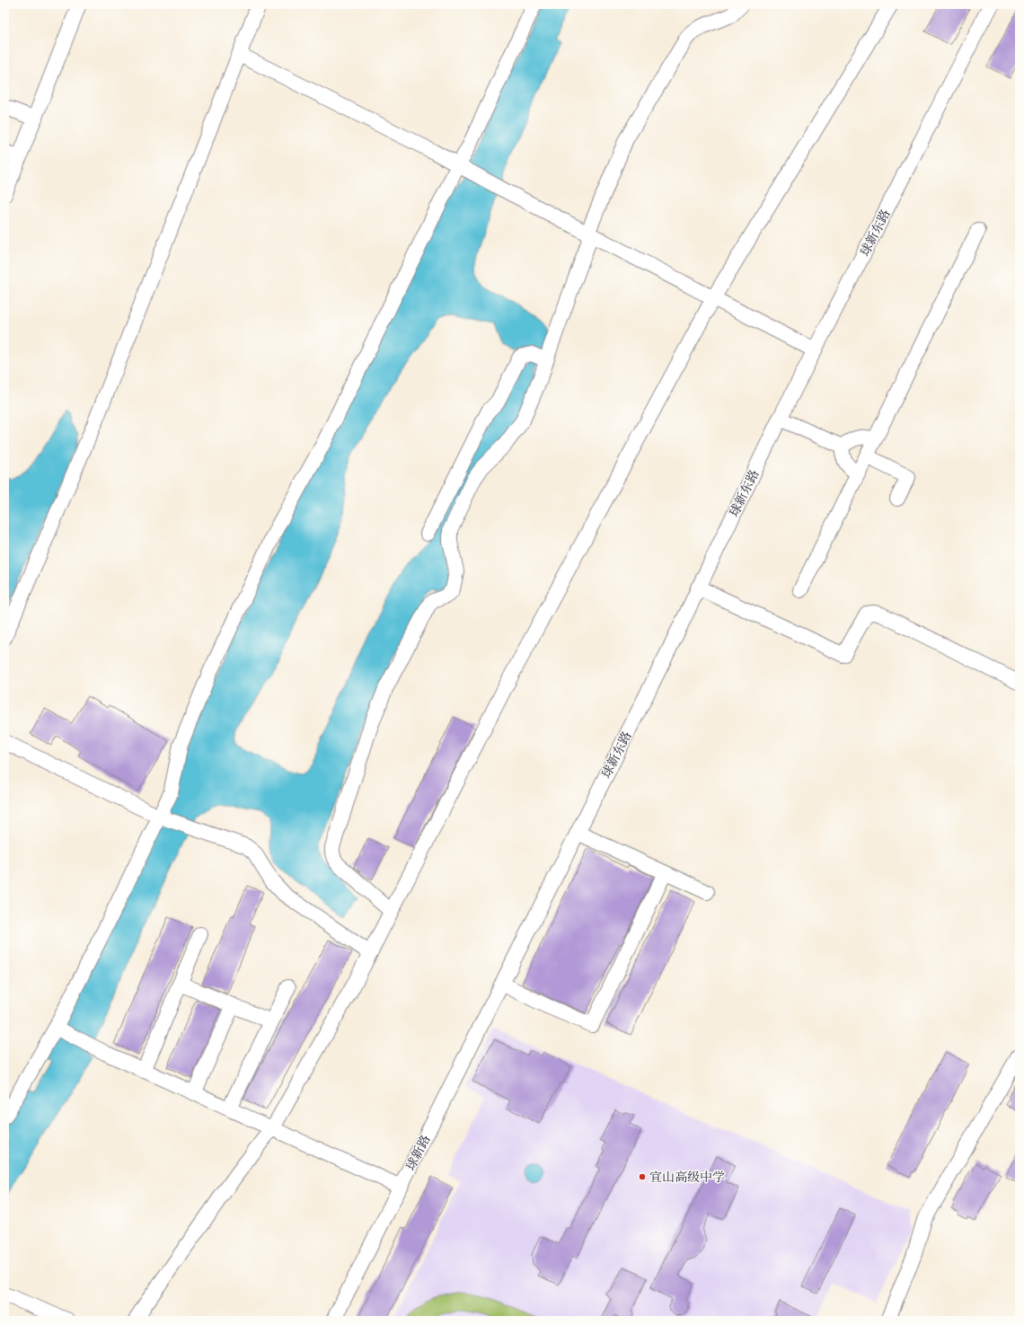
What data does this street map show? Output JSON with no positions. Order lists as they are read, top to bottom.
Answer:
{
  "streets": {
    "street": ["球新东路", "球新路"]
  },
  "crossings": [
    ["球新东路", "球新路"]
  ],
  "places": ["宜山高级中学"]
}
